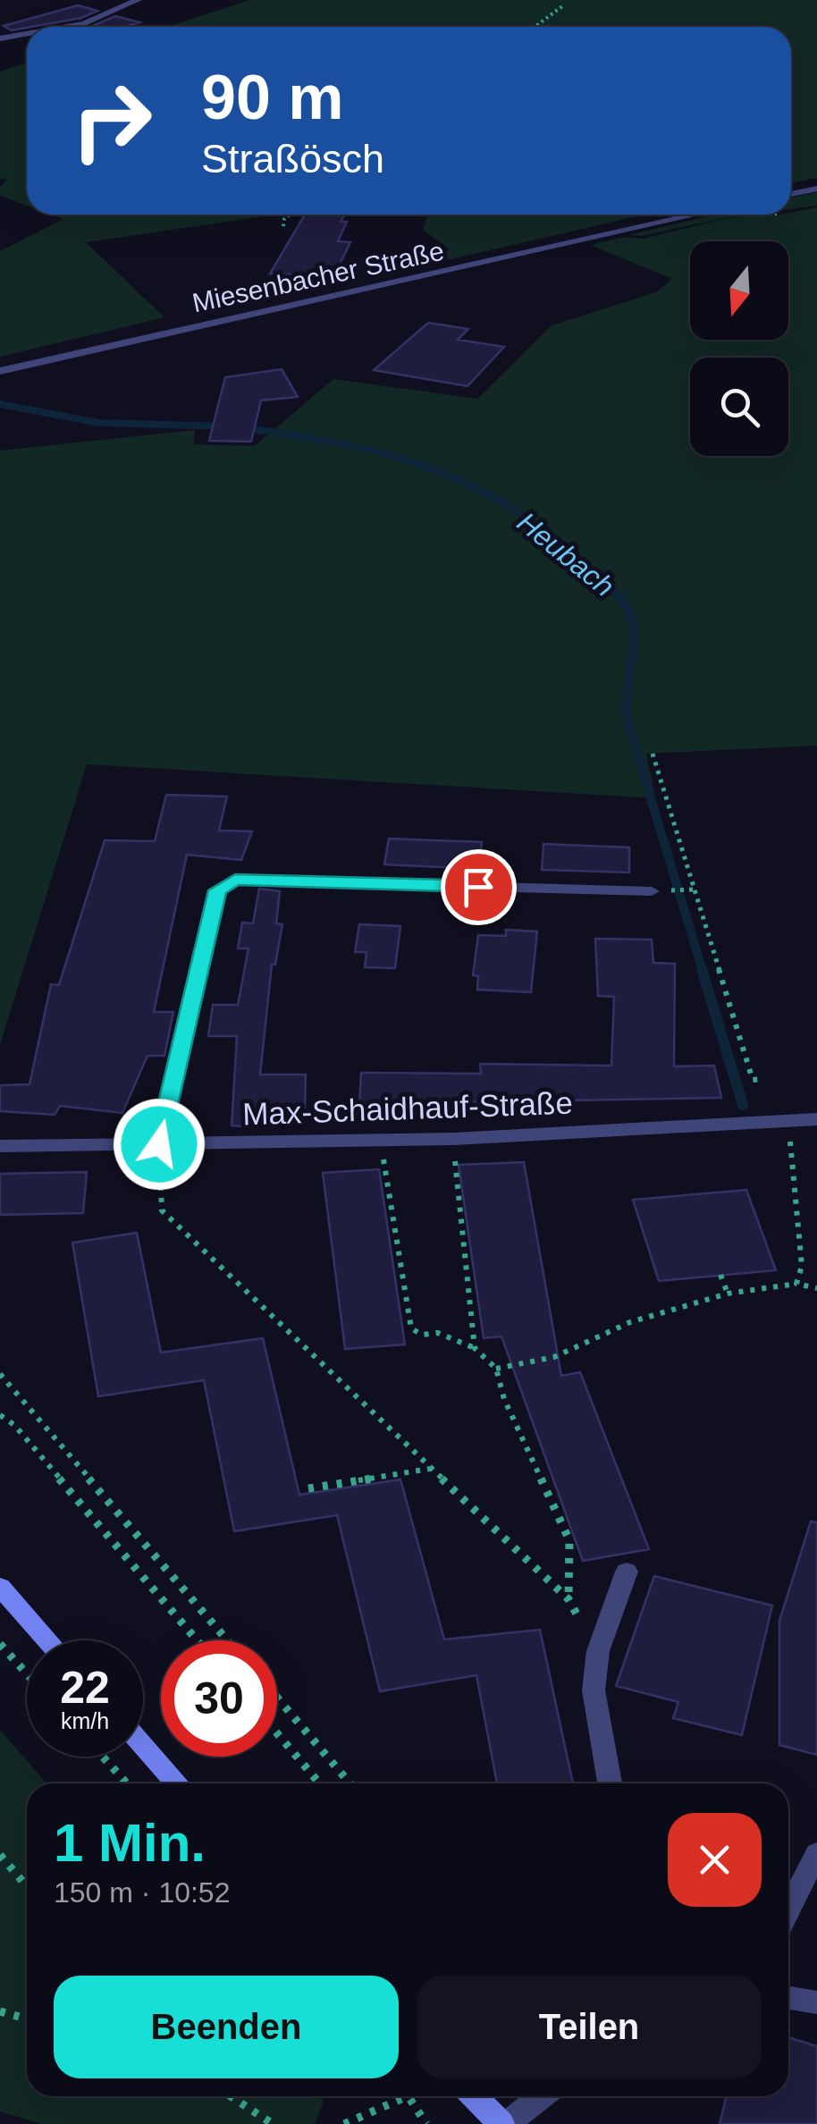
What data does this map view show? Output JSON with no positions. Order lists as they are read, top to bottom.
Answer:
{
  "streets": {
    "street": ["Miesenbacher Straße", "Max-Schaidhauf-Straße"]
  },
  "water": ["Heubach"],
  "north": "bottom",
  "page": {
    "turn": ["90 m", "Straßösch"],
    "speed": "22 km/h",
    "limit": "30",
    "heading": ["1 Min.", "150 m · 10:52"],
    "buttons": ["Beenden", "Teilen"]
  }
}
